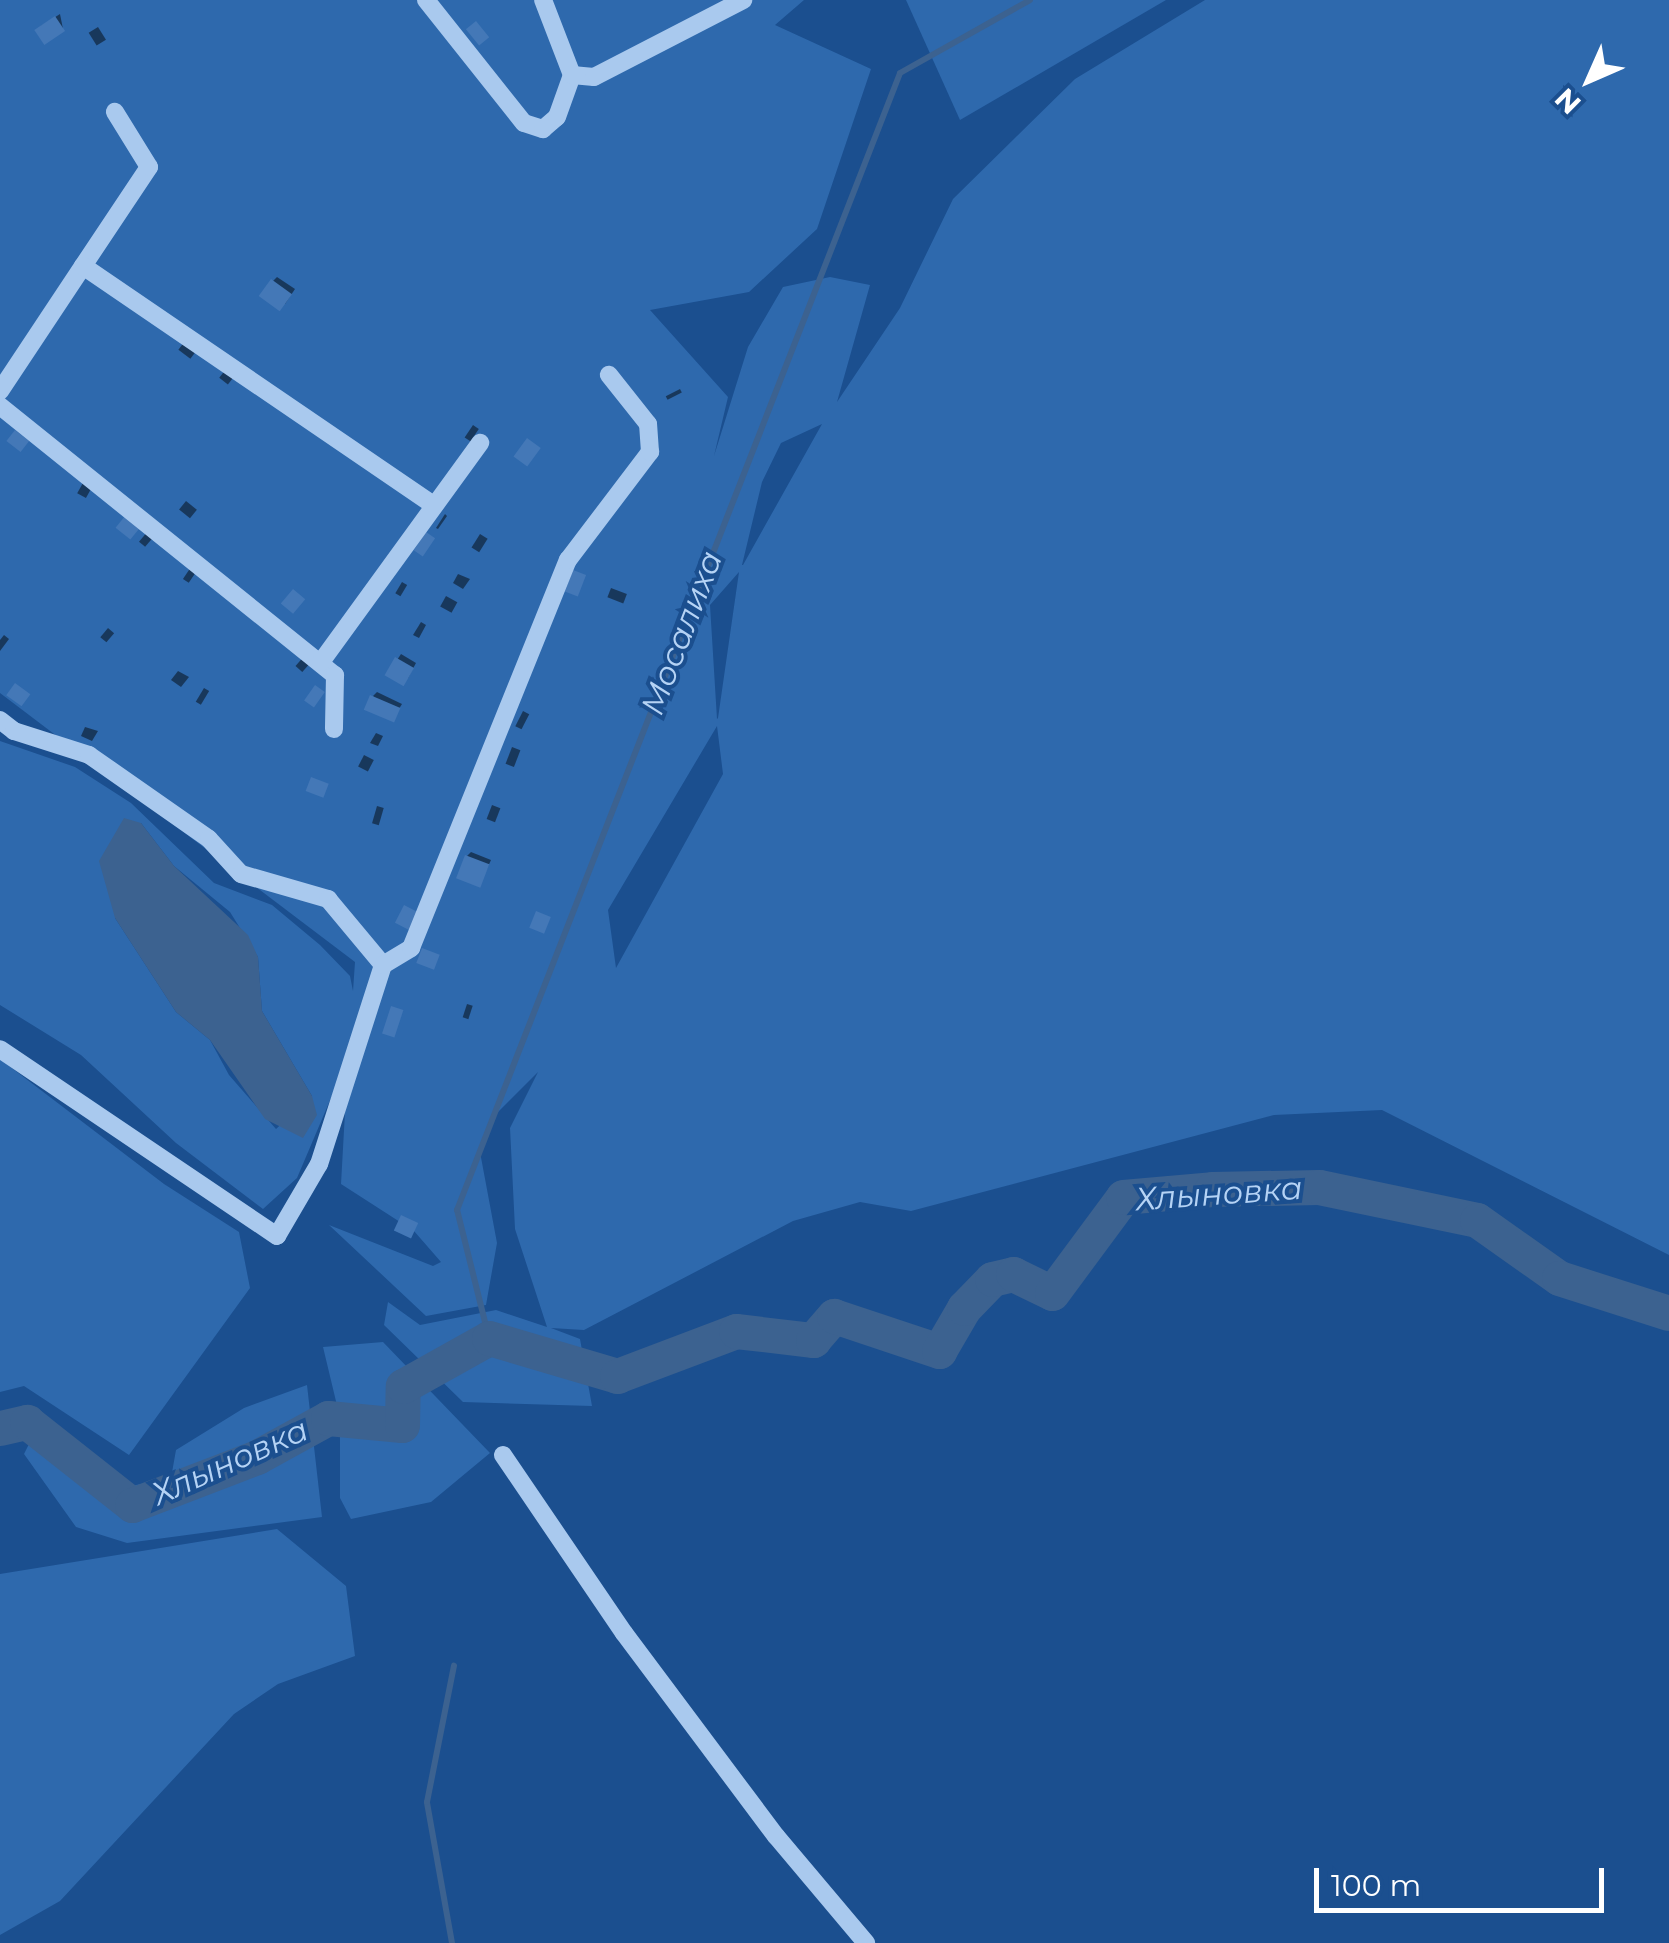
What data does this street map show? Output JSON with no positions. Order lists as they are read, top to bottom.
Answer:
{
  "water": ["Мосалиха", "Хлыновка"],
  "scale_bar": "100 m",
  "north": "bottom left"
}
